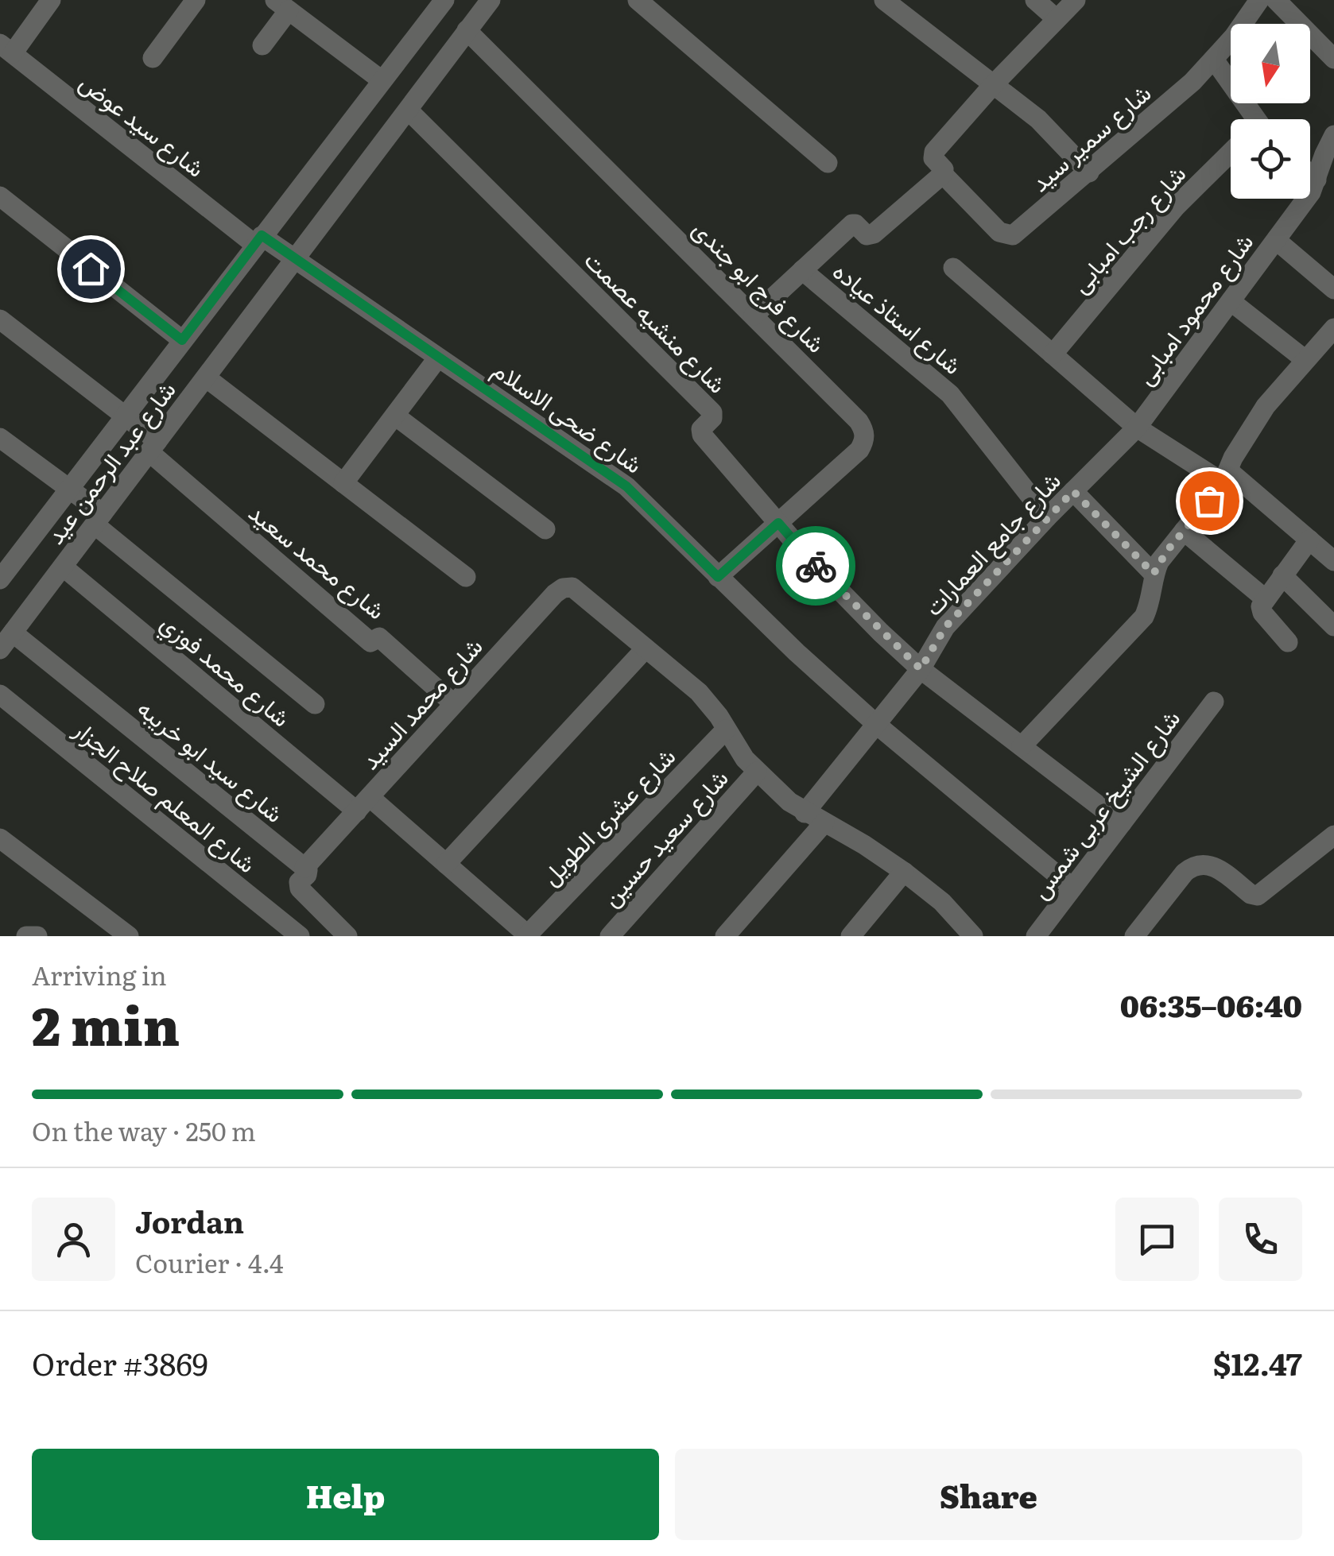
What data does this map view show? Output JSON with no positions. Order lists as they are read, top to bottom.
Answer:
{
  "streets": {
    "street": [
      "شارع سيد عوض",
      "شارع سمير سيد",
      "شارع رجب امبابى",
      "شارع فرج ابو جندى",
      "شارع محمود امبابى",
      "شارع استاذ عياده",
      "شارع منشيه عصمت",
      "شارع ضحى الاسلام",
      "شارع عبد الرحمن عيد",
      "شارع جامع العمارات",
      "شارع محمد سعيد",
      "شارع محمد فوزي",
      "شارع محمد السيد",
      "شارع سيد ابو خريبه",
      "شارع المعلم صلاح الجزار",
      "شارع الشيخ عربى شمس",
      "شارع عشرى الطويل",
      "شارع سعيد حسين"
    ]
  },
  "crossings": [
    ["شارع سيد عوض", "شارع ضحى الاسلام"],
    ["شارع سيد عوض", "شارع عبد الرحمن عيد"],
    ["شارع فرج ابو جندى", "شارع منشيه عصمت"],
    ["شارع فرج ابو جندى", "شارع ضحى الاسلام"],
    ["شارع فرج ابو جندى", "شارع عبد الرحمن عيد"],
    ["شارع محمود امبابى", "شارع جامع العمارات"],
    ["شارع استاذ عياده", "شارع جامع العمارات"],
    ["شارع منشيه عصمت", "شارع عبد الرحمن عيد"],
    ["شارع منشيه عصمت", "شارع جامع العمارات"],
    ["شارع منشيه عصمت", "شارع الشيخ عربى شمس"],
    ["شارع ضحى الاسلام", "شارع عبد الرحمن عيد"],
    ["شارع ضحى الاسلام", "شارع جامع العمارات"],
    ["شارع ضحى الاسلام", "شارع الشيخ عربى شمس"],
    ["شارع عبد الرحمن عيد", "شارع محمد سعيد"],
    ["شارع عبد الرحمن عيد", "شارع محمد فوزي"],
    ["شارع عبد الرحمن عيد", "شارع سيد ابو خريبه"],
    ["شارع محمد سعيد", "شارع محمد السيد"],
    ["شارع محمد فوزي", "شارع محمد السيد"],
    ["شارع محمد فوزي", "شارع عشرى الطويل"],
    ["شارع محمد السيد", "شارع سيد ابو خريبه"]
  ],
  "north": "bottom",
  "page": {
    "heading": ["2 min", "Arriving in", "06:35–06:40"],
    "panel": [
      "Jordan",
      "Courier · 4.4",
      "Order #3869",
      "$12.47"
    ],
    "bar": "On the way · 250 m",
    "buttons": ["Help", "Share"]
  }
}
